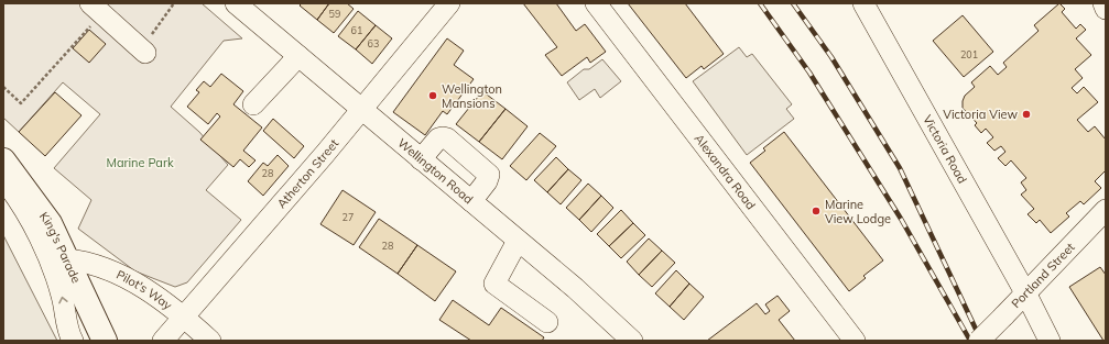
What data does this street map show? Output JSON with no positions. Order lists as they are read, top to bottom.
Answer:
{
  "streets": {
    "main road": ["King's Parade"],
    "street": [
      "Victoria Road",
      "Wellington Road",
      "Atherton Street",
      "Alexandra Road",
      "Portland Street",
      "Pilot's Way"
    ]
  },
  "crossings": [
    ["Victoria Road", "Portland Street"],
    ["Wellington Road", "Atherton Street"],
    ["Atherton Street", "Pilot's Way"],
    ["King's Parade", "Pilot's Way"]
  ],
  "parks": ["Marine Park"],
  "places": ["Wellington Mansions", "Victoria View", "Marine View Lodge"],
  "house_numbers": [
    "59",
    "61",
    "63",
    "201",
    "28",
    "27",
    "28"
  ]
}
